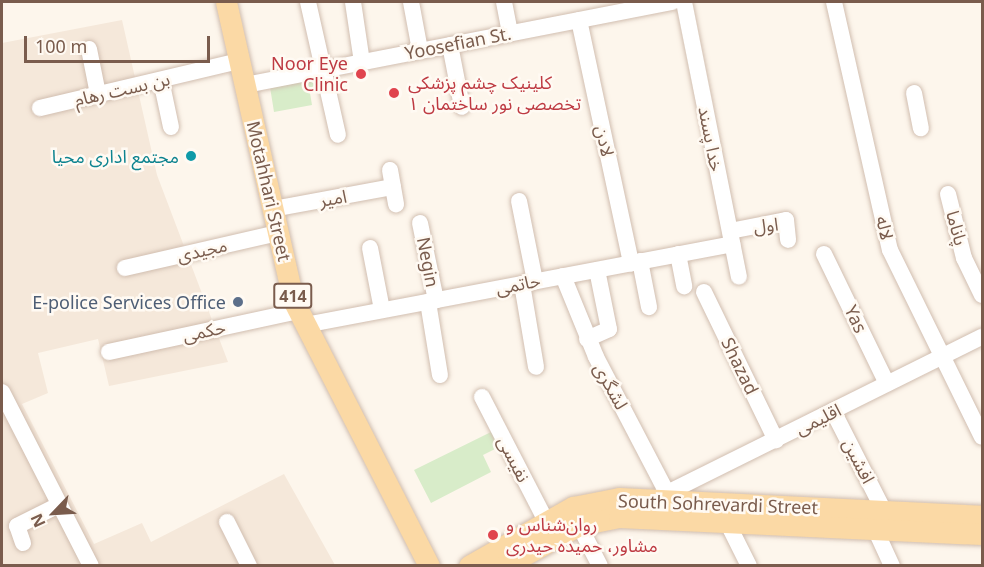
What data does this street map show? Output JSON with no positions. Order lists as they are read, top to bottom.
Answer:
{
  "streets": {
    "main road": ["Motahhari Street", "414", "South Sohrevardi Street"],
    "street": [
      "Yoosefian St.",
      "بن بست رهام",
      "خدا پسند",
      "لادن",
      "امیر",
      "اول",
      "لاله",
      "پاناما",
      "مجیدی",
      "Negin",
      "حاتمی",
      "Yas",
      "حکمی",
      "Shazad",
      "لشگری",
      "اقلیمی",
      "نفیسی",
      "افشین"
    ]
  },
  "crossings": [
    ["Yoosefian St.", "خدا پسند"],
    ["Yoosefian St.", "لادن"],
    ["Yoosefian St.", "Motahhari Street"],
    ["بن بست رهام", "Motahhari Street"],
    ["خدا پسند", "اول"],
    ["خدا پسند", "حاتمی"],
    ["لادن", "حاتمی"],
    ["Motahhari Street", "امیر"],
    ["Motahhari Street", "مجیدی"],
    ["Motahhari Street", "حاتمی"],
    ["Motahhari Street", "حکمی"],
    ["اول", "حاتمی"],
    ["لاله", "اقلیمی"],
    ["Negin", "حاتمی"],
    ["حاتمی", "حکمی"],
    ["حاتمی", "لشگری"],
    ["Yas", "اقلیمی"],
    ["Shazad", "اقلیمی"],
    ["لشگری", "اقلیمی"],
    ["لشگری", "South Sohrevardi Street"],
    ["اقلیمی", "افشین"],
    ["اقلیمی", "South Sohrevardi Street"],
    ["نفیسی", "South Sohrevardi Street"],
    ["افشین", "South Sohrevardi Street"]
  ],
  "places": [
    "Noor Eye Clinic",
    "کلینیک چشم پزشکی تخصصی نور ساختمان ۱",
    "مجتمع اداری محیا",
    "E-police Services Office",
    "روان‌شناس و مشاور، حمیده حیدری"
  ],
  "scale_bar": "100 m",
  "north": "bottom left"
}
